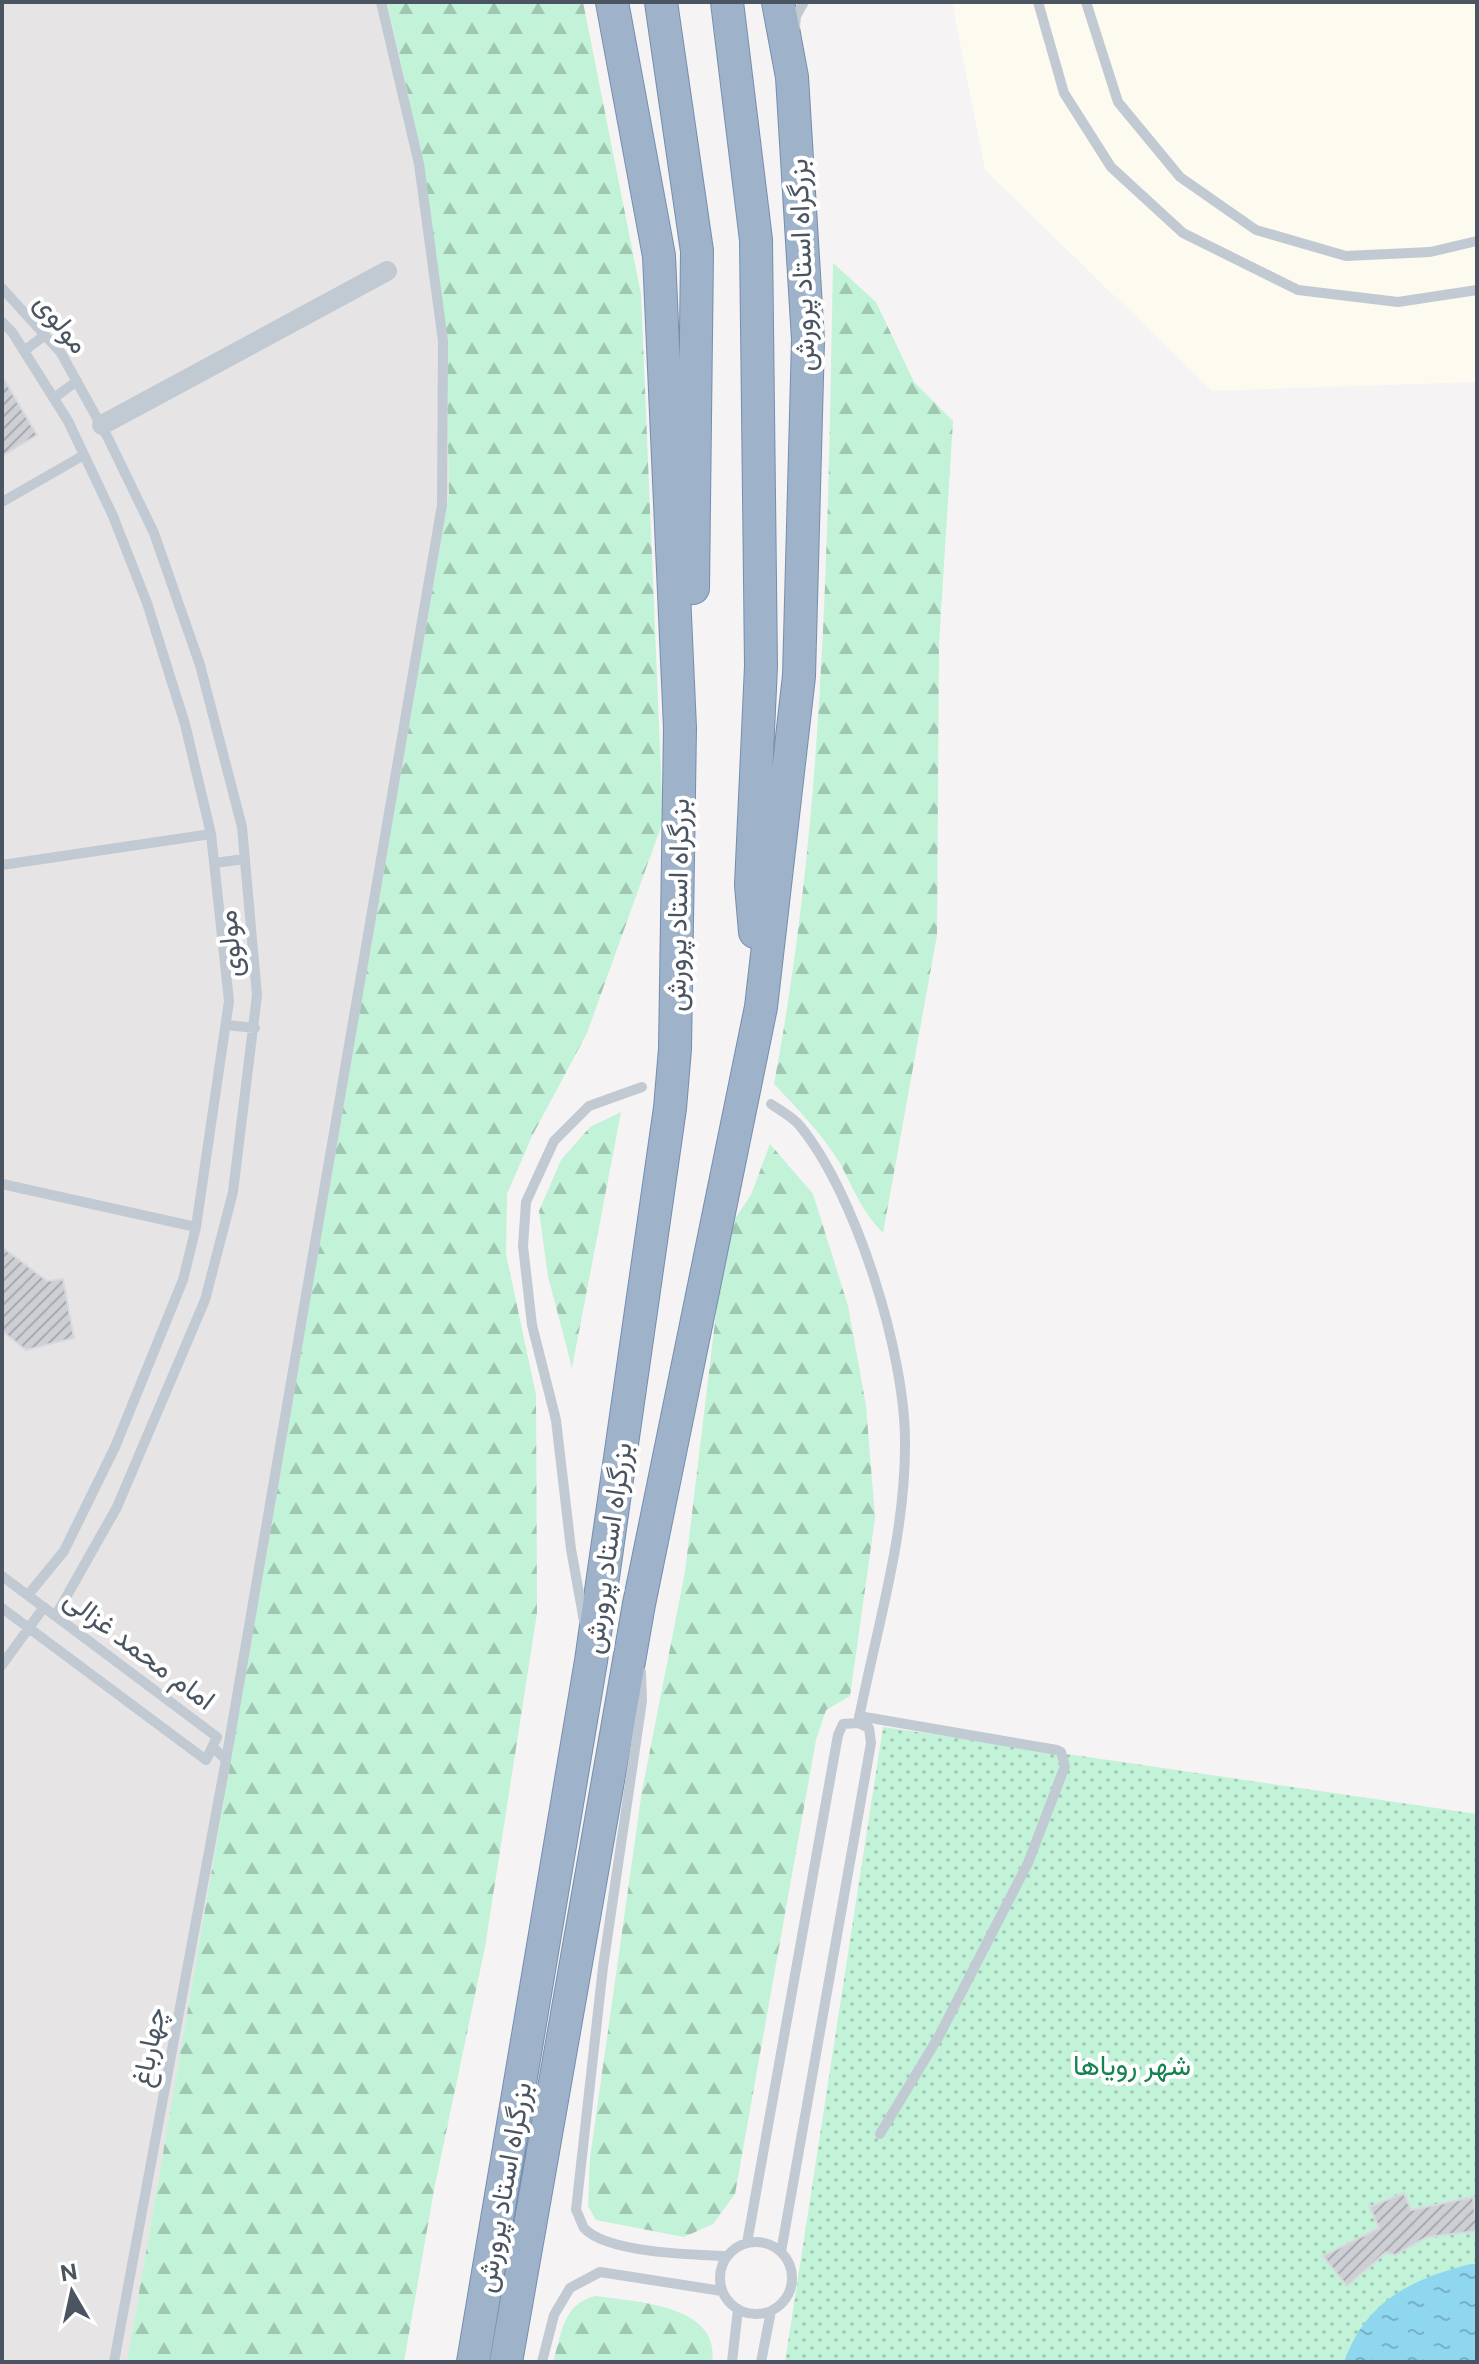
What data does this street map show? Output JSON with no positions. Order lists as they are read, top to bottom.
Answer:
{
  "streets": {
    "highway": ["بزرگراه استاد پرورش"],
    "lane": ["مولوی", "امام محمد غزالی", "چهارباغ"]
  },
  "crossings": [
    ["مولوی", "امام محمد غزالی"]
  ],
  "parks": ["شهر رویاها"],
  "north": "top"
}
